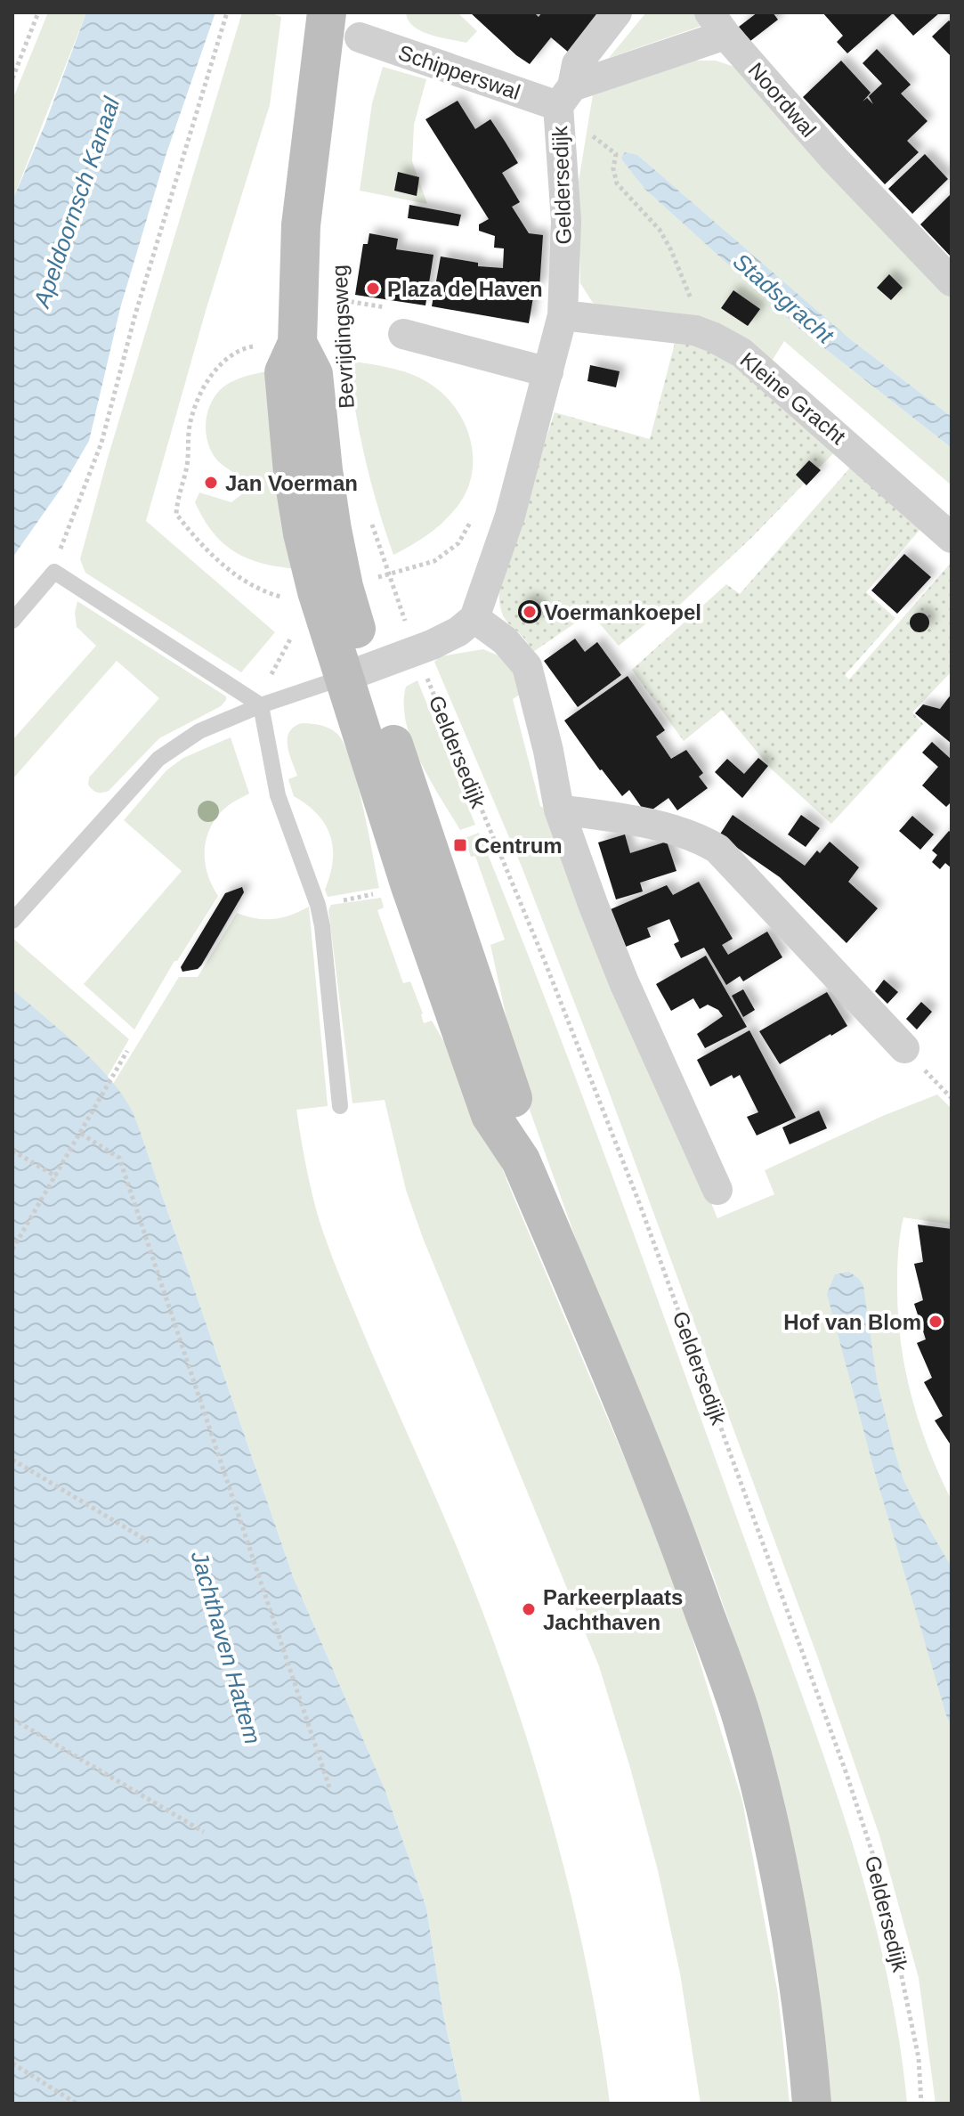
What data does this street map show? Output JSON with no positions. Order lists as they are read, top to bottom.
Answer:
{
  "streets": {
    "main road": ["Bevrijdingsweg"],
    "street": [
      "Schipperswal",
      "Noordwal",
      "Geldersedijk",
      "Kleine Gracht"
    ]
  },
  "crossings": [
    ["Schipperswal", "Noordwal"],
    ["Schipperswal", "Geldersedijk"],
    ["Noordwal", "Geldersedijk"],
    ["Geldersedijk", "Kleine Gracht"]
  ],
  "water": ["Apeldoornsch Kanaal", "Stadsgracht", "Jachthaven Hattem"],
  "places": {
    "other": [
      "Plaza de Haven",
      "Jan Voerman",
      "Voermankoepel",
      "Hof van Blom",
      "Parkeerplaats Jachthaven"
    ],
    "transit": ["Centrum"]
  }
}
